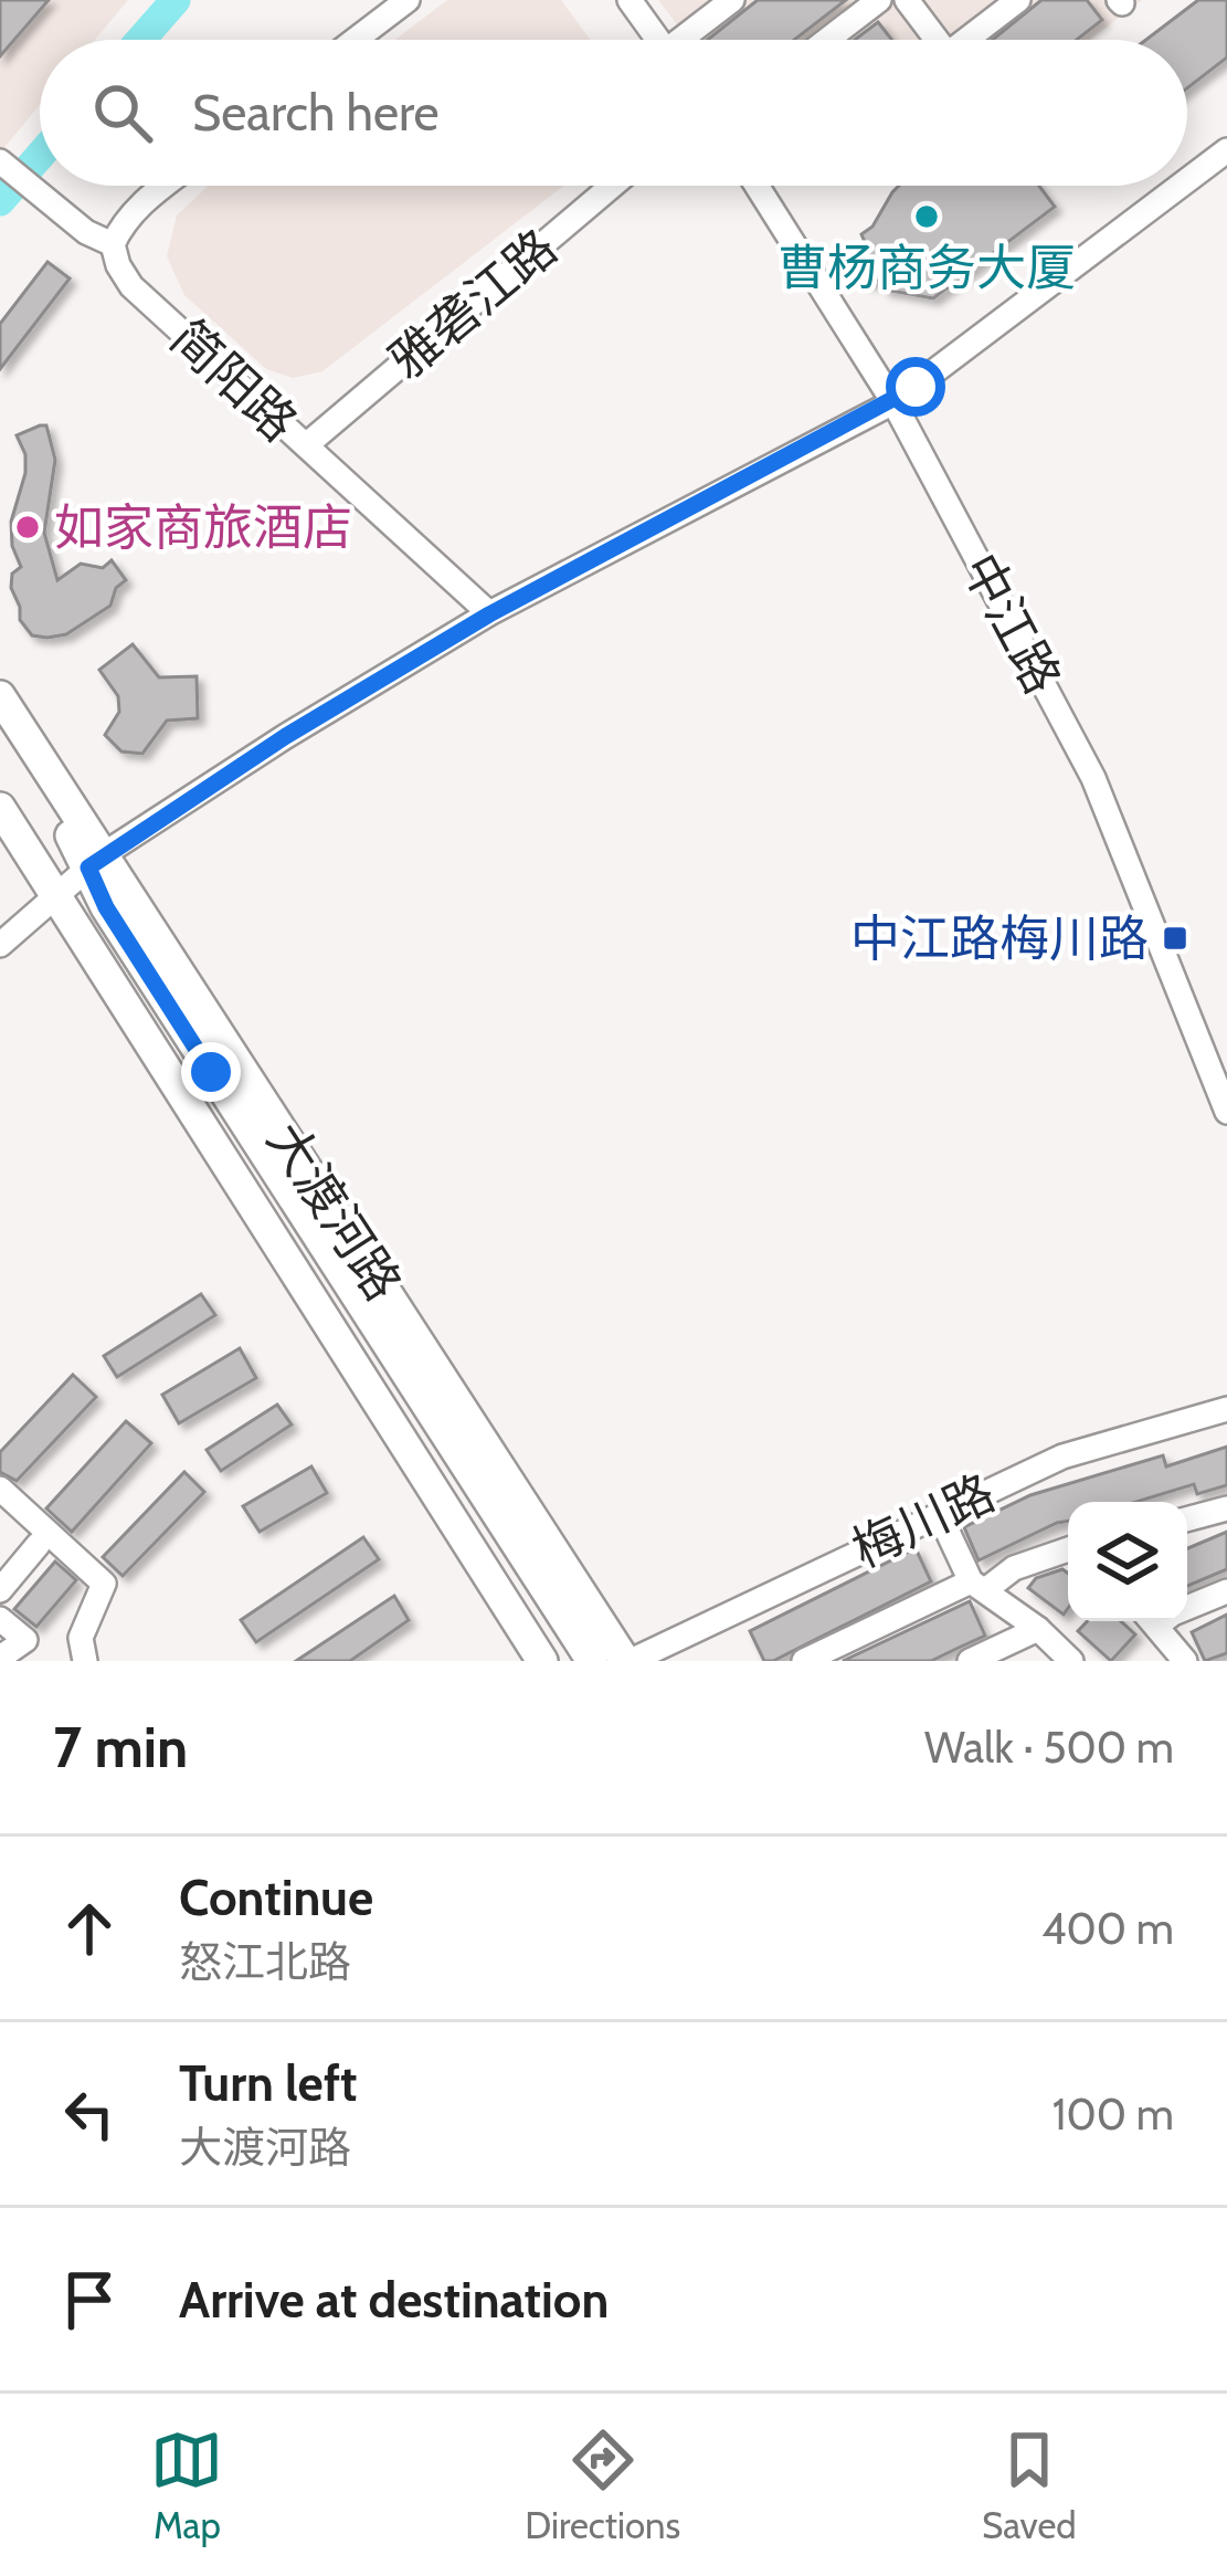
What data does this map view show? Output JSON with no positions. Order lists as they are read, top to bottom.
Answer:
{
  "streets": {
    "main road": ["大渡河路"],
    "street": [
      "雅砻江路",
      "简阳路",
      "中江路",
      "梅川路"
    ]
  },
  "crossings": [
    ["雅砻江路", "简阳路"],
    ["大渡河路", "梅川路"]
  ],
  "places": {
    "other": ["曹杨商务大厦", "如家商旅酒店"],
    "transit": ["中江路梅川路"]
  },
  "page": {
    "search": "Search here",
    "heading": ["7 min", "Walk · 500 m"],
    "list": [
      ["Continue", "怒江北路", "400 m"],
      ["Turn left", "大渡河路", "100 m"],
      "Arrive at destination"
    ],
    "nav": ["Map", "Directions", "Saved"]
  }
}
